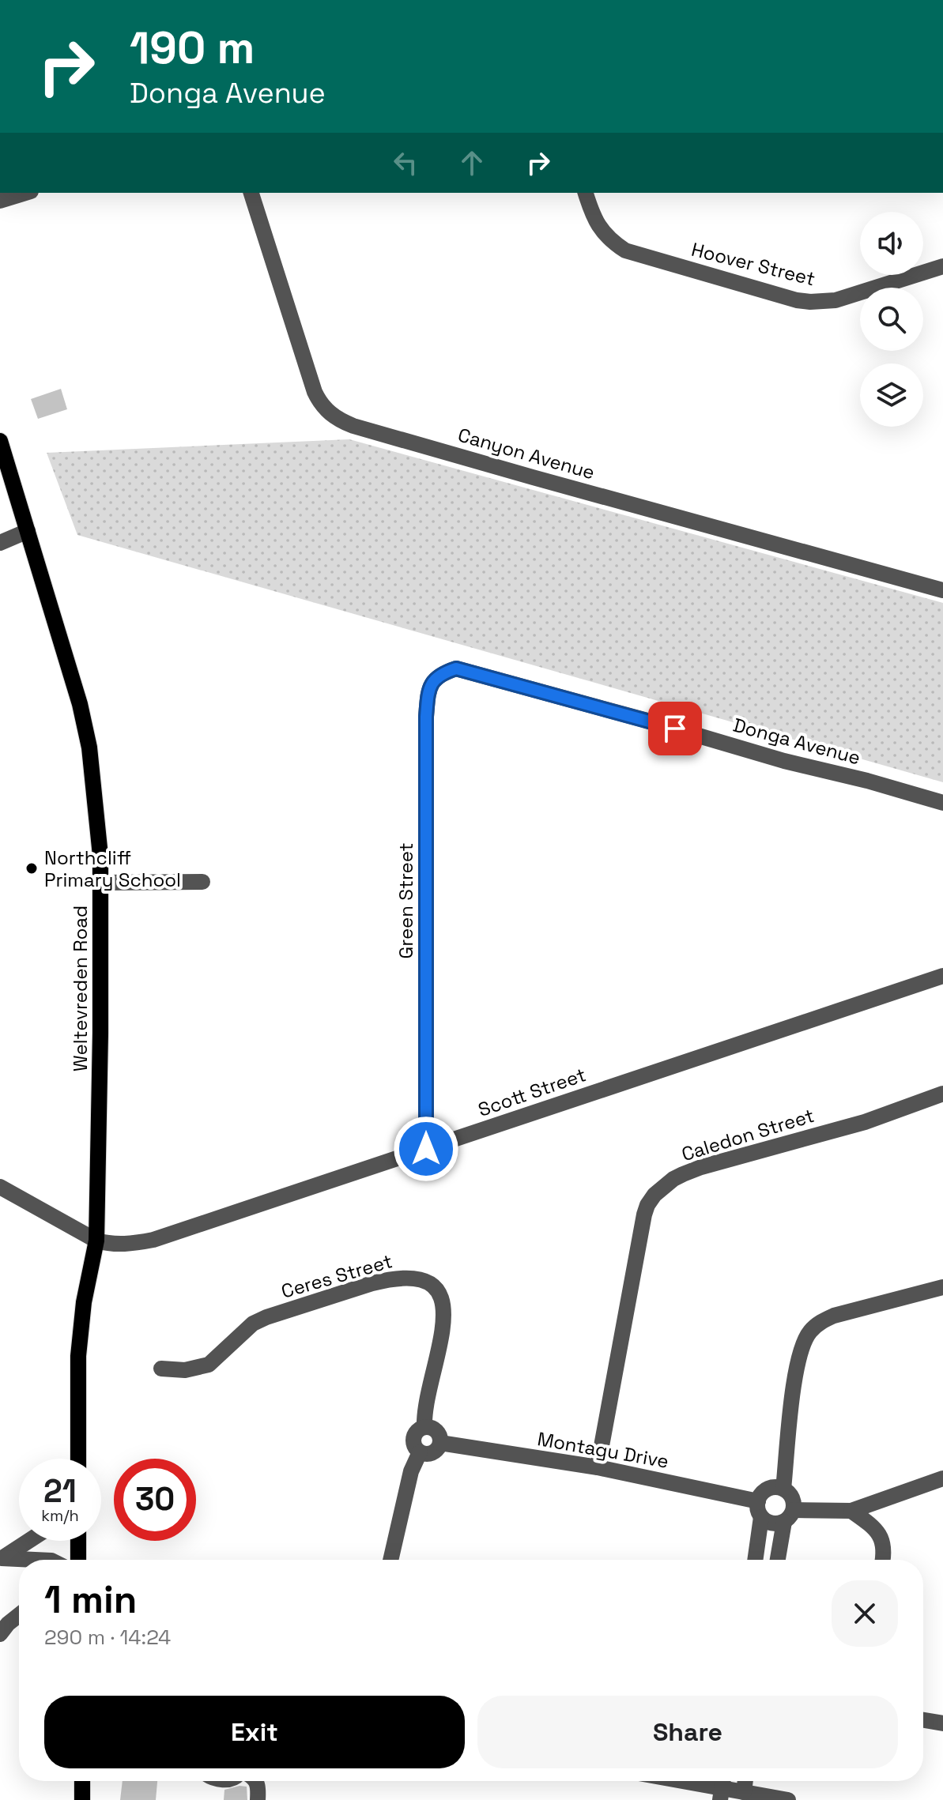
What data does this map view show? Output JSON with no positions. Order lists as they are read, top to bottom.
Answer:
{
  "streets": {
    "main road": ["Weltevreden Road"],
    "street": [
      "Hoover Street",
      "Canyon Avenue",
      "Donga Avenue",
      "Green Street",
      "Scott Street",
      "Caledon Street",
      "Ceres Street",
      "Montagu Drive"
    ]
  },
  "crossings": [
    ["Donga Avenue", "Green Street"],
    ["Green Street", "Scott Street"],
    ["Weltevreden Road", "Scott Street"],
    ["Caledon Street", "Montagu Drive"],
    ["Ceres Street", "Montagu Drive"]
  ],
  "places": ["Northcliff Primary School"],
  "page": {
    "turn": ["190 m", "Donga Avenue"],
    "speed": "21 km/h",
    "limit": "30",
    "heading": ["1 min", "290 m · 14:24"],
    "buttons": ["Exit", "Share"]
  }
}
